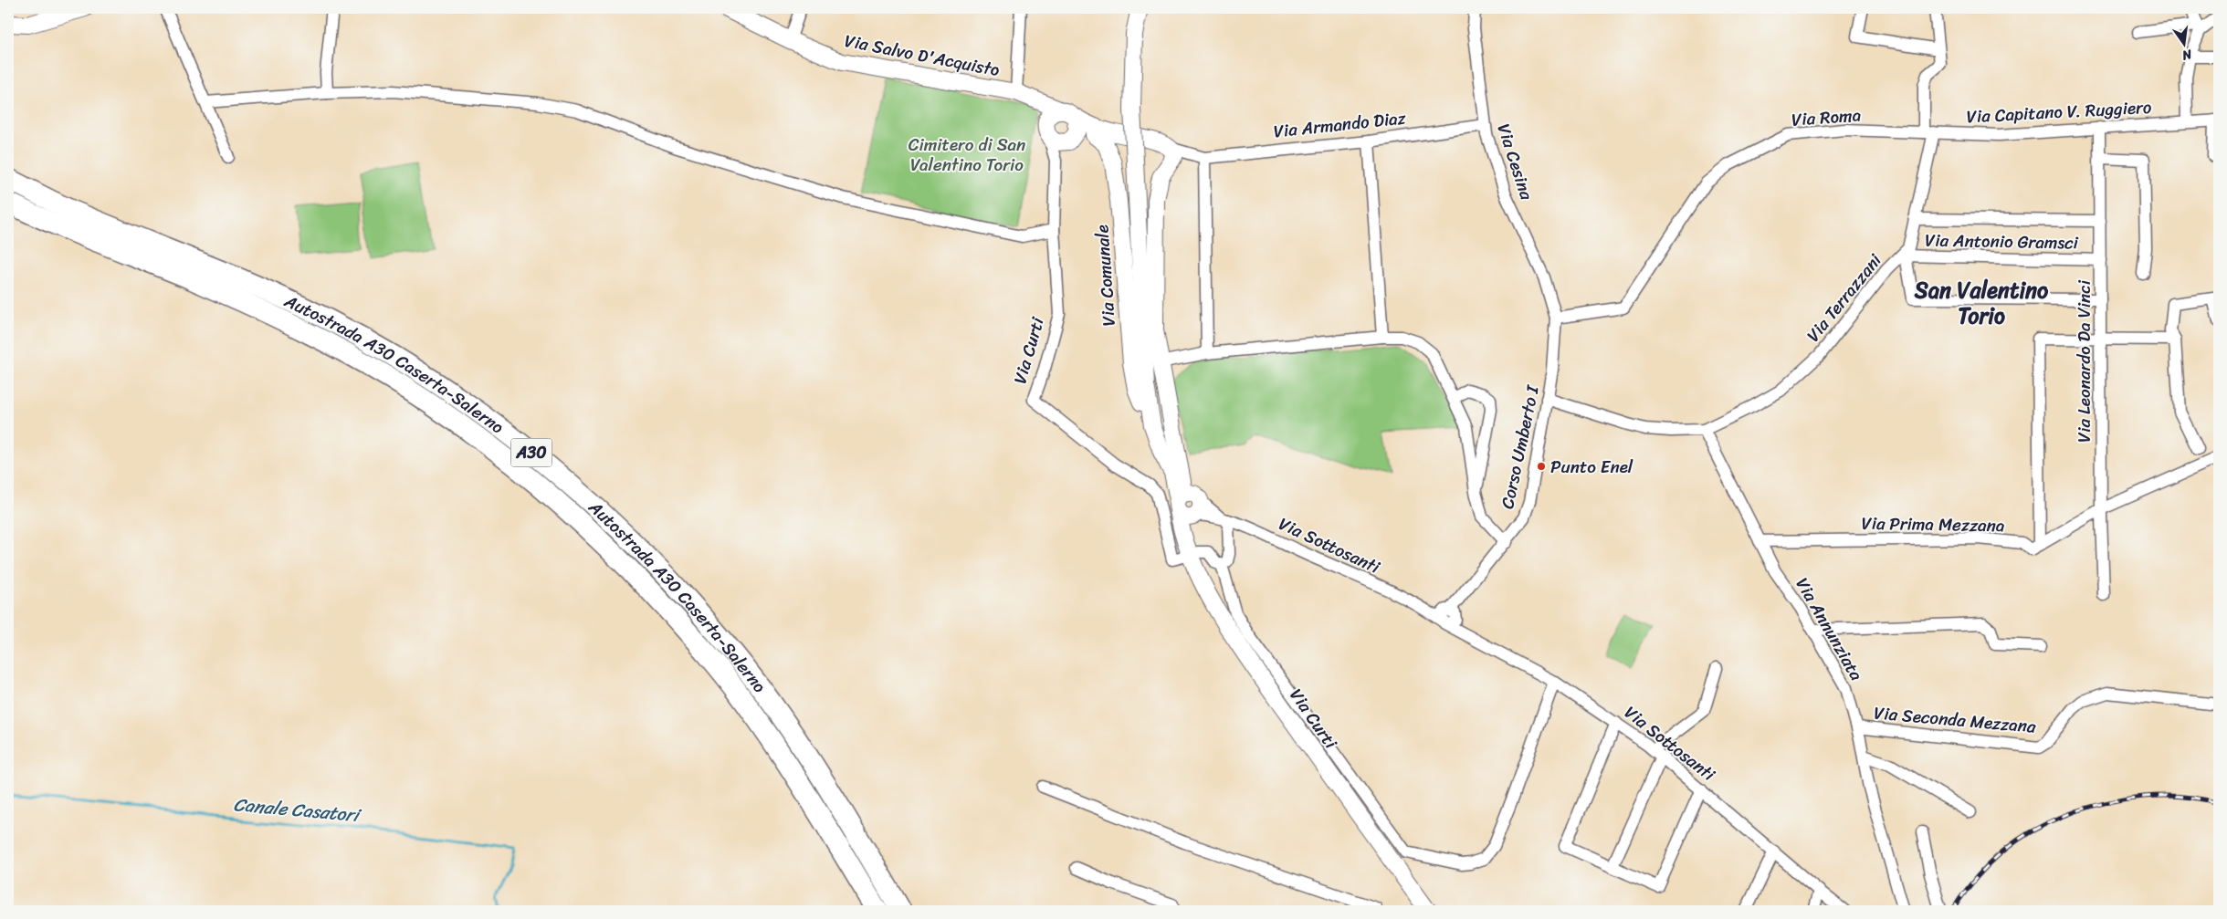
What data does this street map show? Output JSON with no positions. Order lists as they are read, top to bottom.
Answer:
{
  "streets": {
    "highway": ["Autostrada A30 Caserta-Salerno", "A30"],
    "street": [
      "Via Salvo D'Acquisto",
      "Via Capitano V. Ruggiero",
      "Via Roma",
      "Via Armando Diaz",
      "Via Cesina",
      "Via Antonio Gramsci",
      "Via Comunale",
      "Via Terrazzani",
      "Via Curti",
      "Via Leonardo Da Vinci",
      "Corso Umberto I",
      "Via Prima Mezzana",
      "Via Sottosanti",
      "Via Annunziata",
      "Via Seconda Mezzana"
    ]
  },
  "crossings": [
    ["Via Salvo D'Acquisto", "Via Curti"],
    ["Via Capitano V. Ruggiero", "Via Roma"],
    ["Via Capitano V. Ruggiero", "Via Terrazzani"],
    ["Via Capitano V. Ruggiero", "Via Leonardo Da Vinci"],
    ["Via Roma", "Via Cesina"],
    ["Via Roma", "Via Terrazzani"],
    ["Via Roma", "Corso Umberto I"],
    ["Via Armando Diaz", "Via Cesina"],
    ["Via Armando Diaz", "Via Curti"],
    ["Via Cesina", "Corso Umberto I"],
    ["Via Antonio Gramsci", "Via Terrazzani"],
    ["Via Antonio Gramsci", "Via Leonardo Da Vinci"],
    ["Via Comunale", "Via Curti"],
    ["Via Terrazzani", "Via Annunziata"],
    ["Via Curti", "Via Sottosanti"],
    ["Corso Umberto I", "Via Sottosanti"],
    ["Via Prima Mezzana", "Via Annunziata"],
    ["Via Annunziata", "Via Seconda Mezzana"]
  ],
  "districts": ["San Valentino Torio"],
  "water": ["Canale Casatori"],
  "parks": ["Cimitero di San Valentino Torio"],
  "places": ["Punto Enel"],
  "north": "bottom"
}
